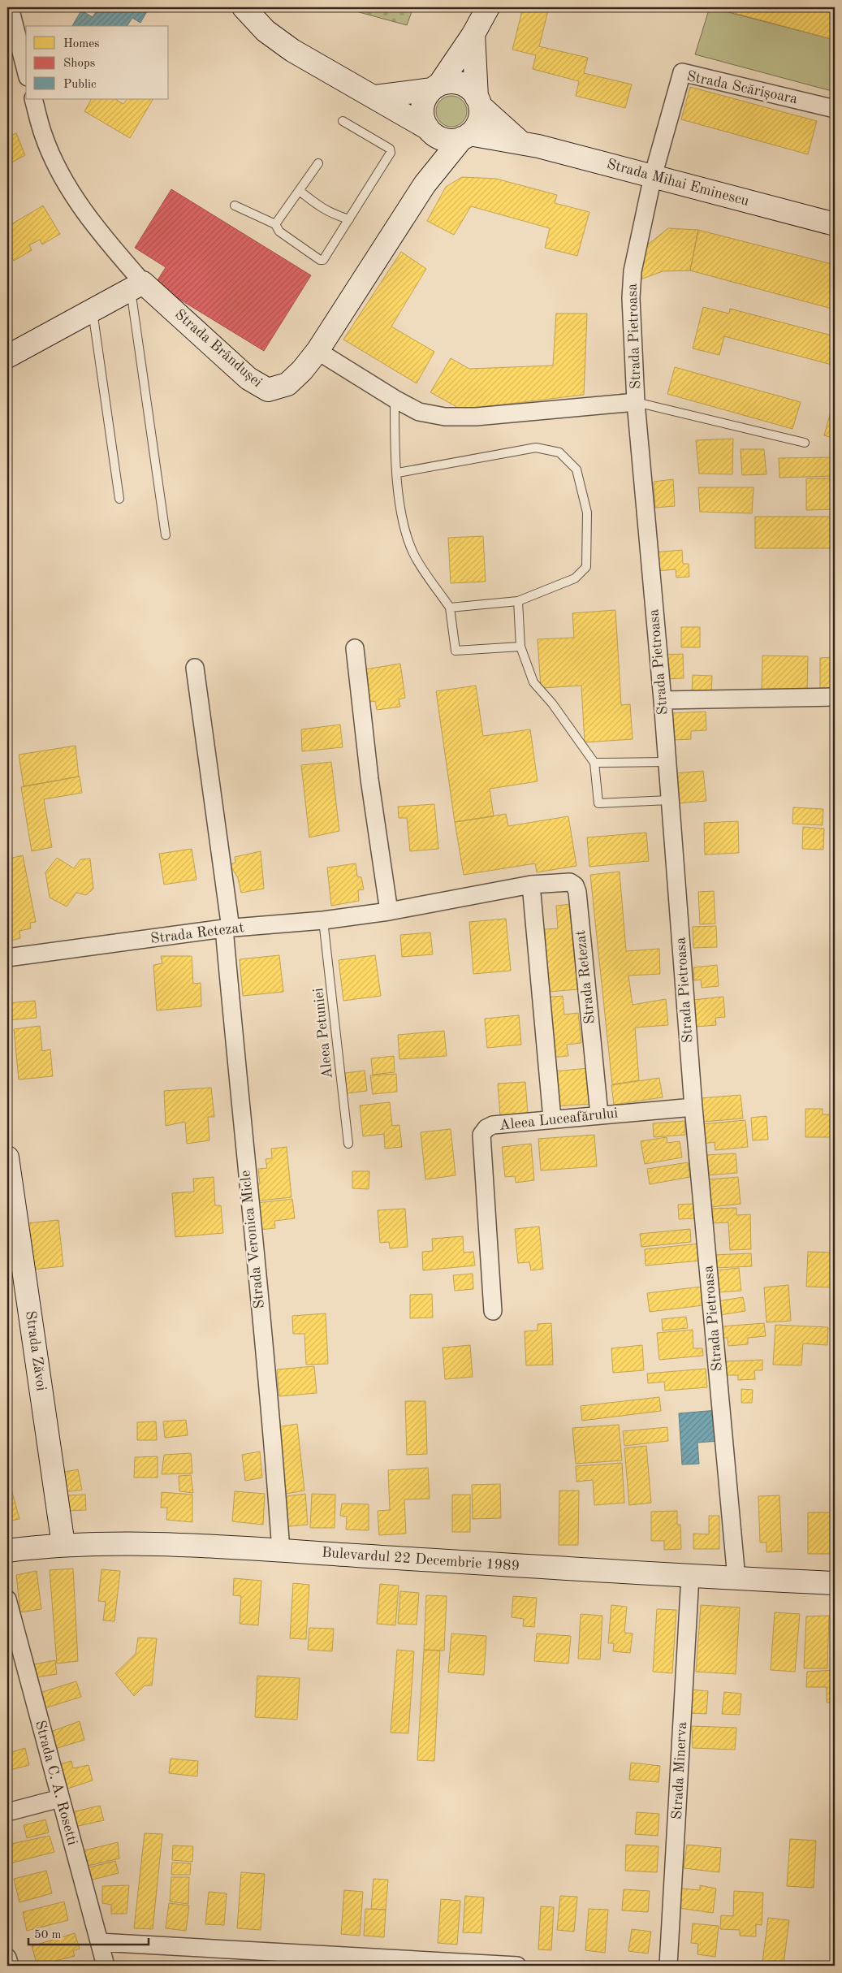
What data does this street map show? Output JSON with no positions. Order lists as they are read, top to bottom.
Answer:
{
  "streets": {
    "street": [
      "Strada Scărișoara",
      "Strada Mihai Eminescu",
      "Strada Pietroasa",
      "Strada Brândușei",
      "Strada Retezat",
      "Aleea Luceafărului",
      "Strada Veronica Micle",
      "Strada Zăvoi",
      "Bulevardul 22 Decembrie 1989",
      "Strada Minerva",
      "Strada C. A. Rosetti"
    ],
    "lane": ["Aleea Petuniei"]
  },
  "crossings": [
    ["Strada Scărișoara", "Strada Mihai Eminescu"],
    ["Strada Scărișoara", "Strada Pietroasa"],
    ["Strada Mihai Eminescu", "Strada Pietroasa"],
    ["Strada Mihai Eminescu", "Strada Brândușei"],
    ["Strada Pietroasa", "Strada Brândușei"],
    ["Strada Pietroasa", "Aleea Luceafărului"],
    ["Strada Pietroasa", "Bulevardul 22 Decembrie 1989"],
    ["Strada Retezat", "Aleea Petuniei"],
    ["Strada Retezat", "Aleea Luceafărului"],
    ["Strada Retezat", "Strada Veronica Micle"],
    ["Strada Veronica Micle", "Bulevardul 22 Decembrie 1989"],
    ["Strada Zăvoi", "Bulevardul 22 Decembrie 1989"],
    ["Bulevardul 22 Decembrie 1989", "Strada Minerva"]
  ],
  "legend": ["Homes", "Shops", "Public"],
  "scale_bar": "50 m"
}
